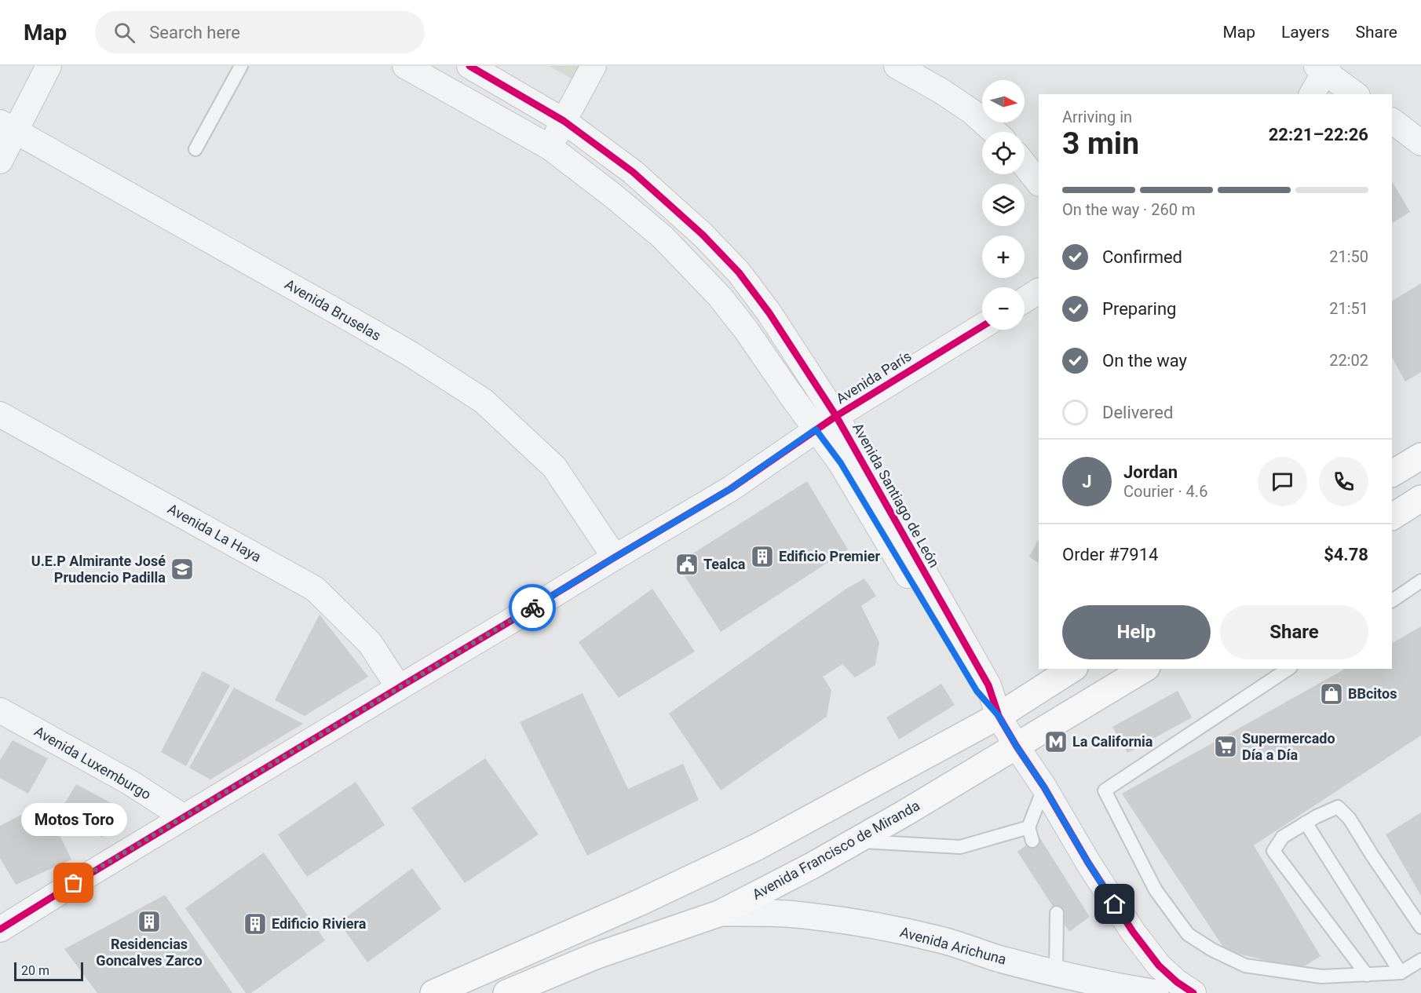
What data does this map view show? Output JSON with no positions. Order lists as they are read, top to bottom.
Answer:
{
  "streets": {
    "main road": ["Avenida Francisco de Miranda"],
    "street": [
      "Avenida Bruselas",
      "Avenida París",
      "Avenida Santiago de León",
      "Avenida La Haya",
      "Avenida Luxemburgo",
      "Avenida Arichuna"
    ]
  },
  "crossings": [
    ["Avenida Bruselas", "Avenida París"],
    ["Avenida París", "Avenida Santiago de León"],
    ["Avenida París", "Avenida La Haya"],
    ["Avenida París", "Avenida Luxemburgo"],
    ["Avenida Santiago de León", "Avenida Francisco de Miranda"],
    ["Avenida Francisco de Miranda", "Avenida Arichuna"]
  ],
  "places": {
    "building": ["Edificio Premier", "Residencias Goncalves Zarco", "Edificio Riviera"],
    "public building": ["Tealca"],
    "school or university": ["U.E.P Almirante José Prudencio Padilla"],
    "shop": ["BBcitos"],
    "metro station": ["La California"],
    "supermarket": ["Supermercado Día a Día"],
    "other": ["Motos Toro"]
  },
  "scale_bar": "20 m",
  "north": "right",
  "page": {
    "header": "Map",
    "search": "Search here",
    "nav": ["Map", "Layers", "Share"],
    "map_buttons": ["+", "−"],
    "heading": ["3 min", "Arriving in", "22:21–22:26"],
    "panel": [
      "Jordan",
      "Courier · 4.6",
      "Order #7914",
      "$4.78"
    ],
    "bar": "On the way · 260 m",
    "list": [
      ["Confirmed", "21:50"],
      ["Preparing", "21:51"],
      ["On the way", "22:02"],
      "Delivered"
    ],
    "round": "J",
    "buttons": ["Help", "Share"],
    "bubble": "Motos Toro",
    "scale": "20 m"
  }
}
